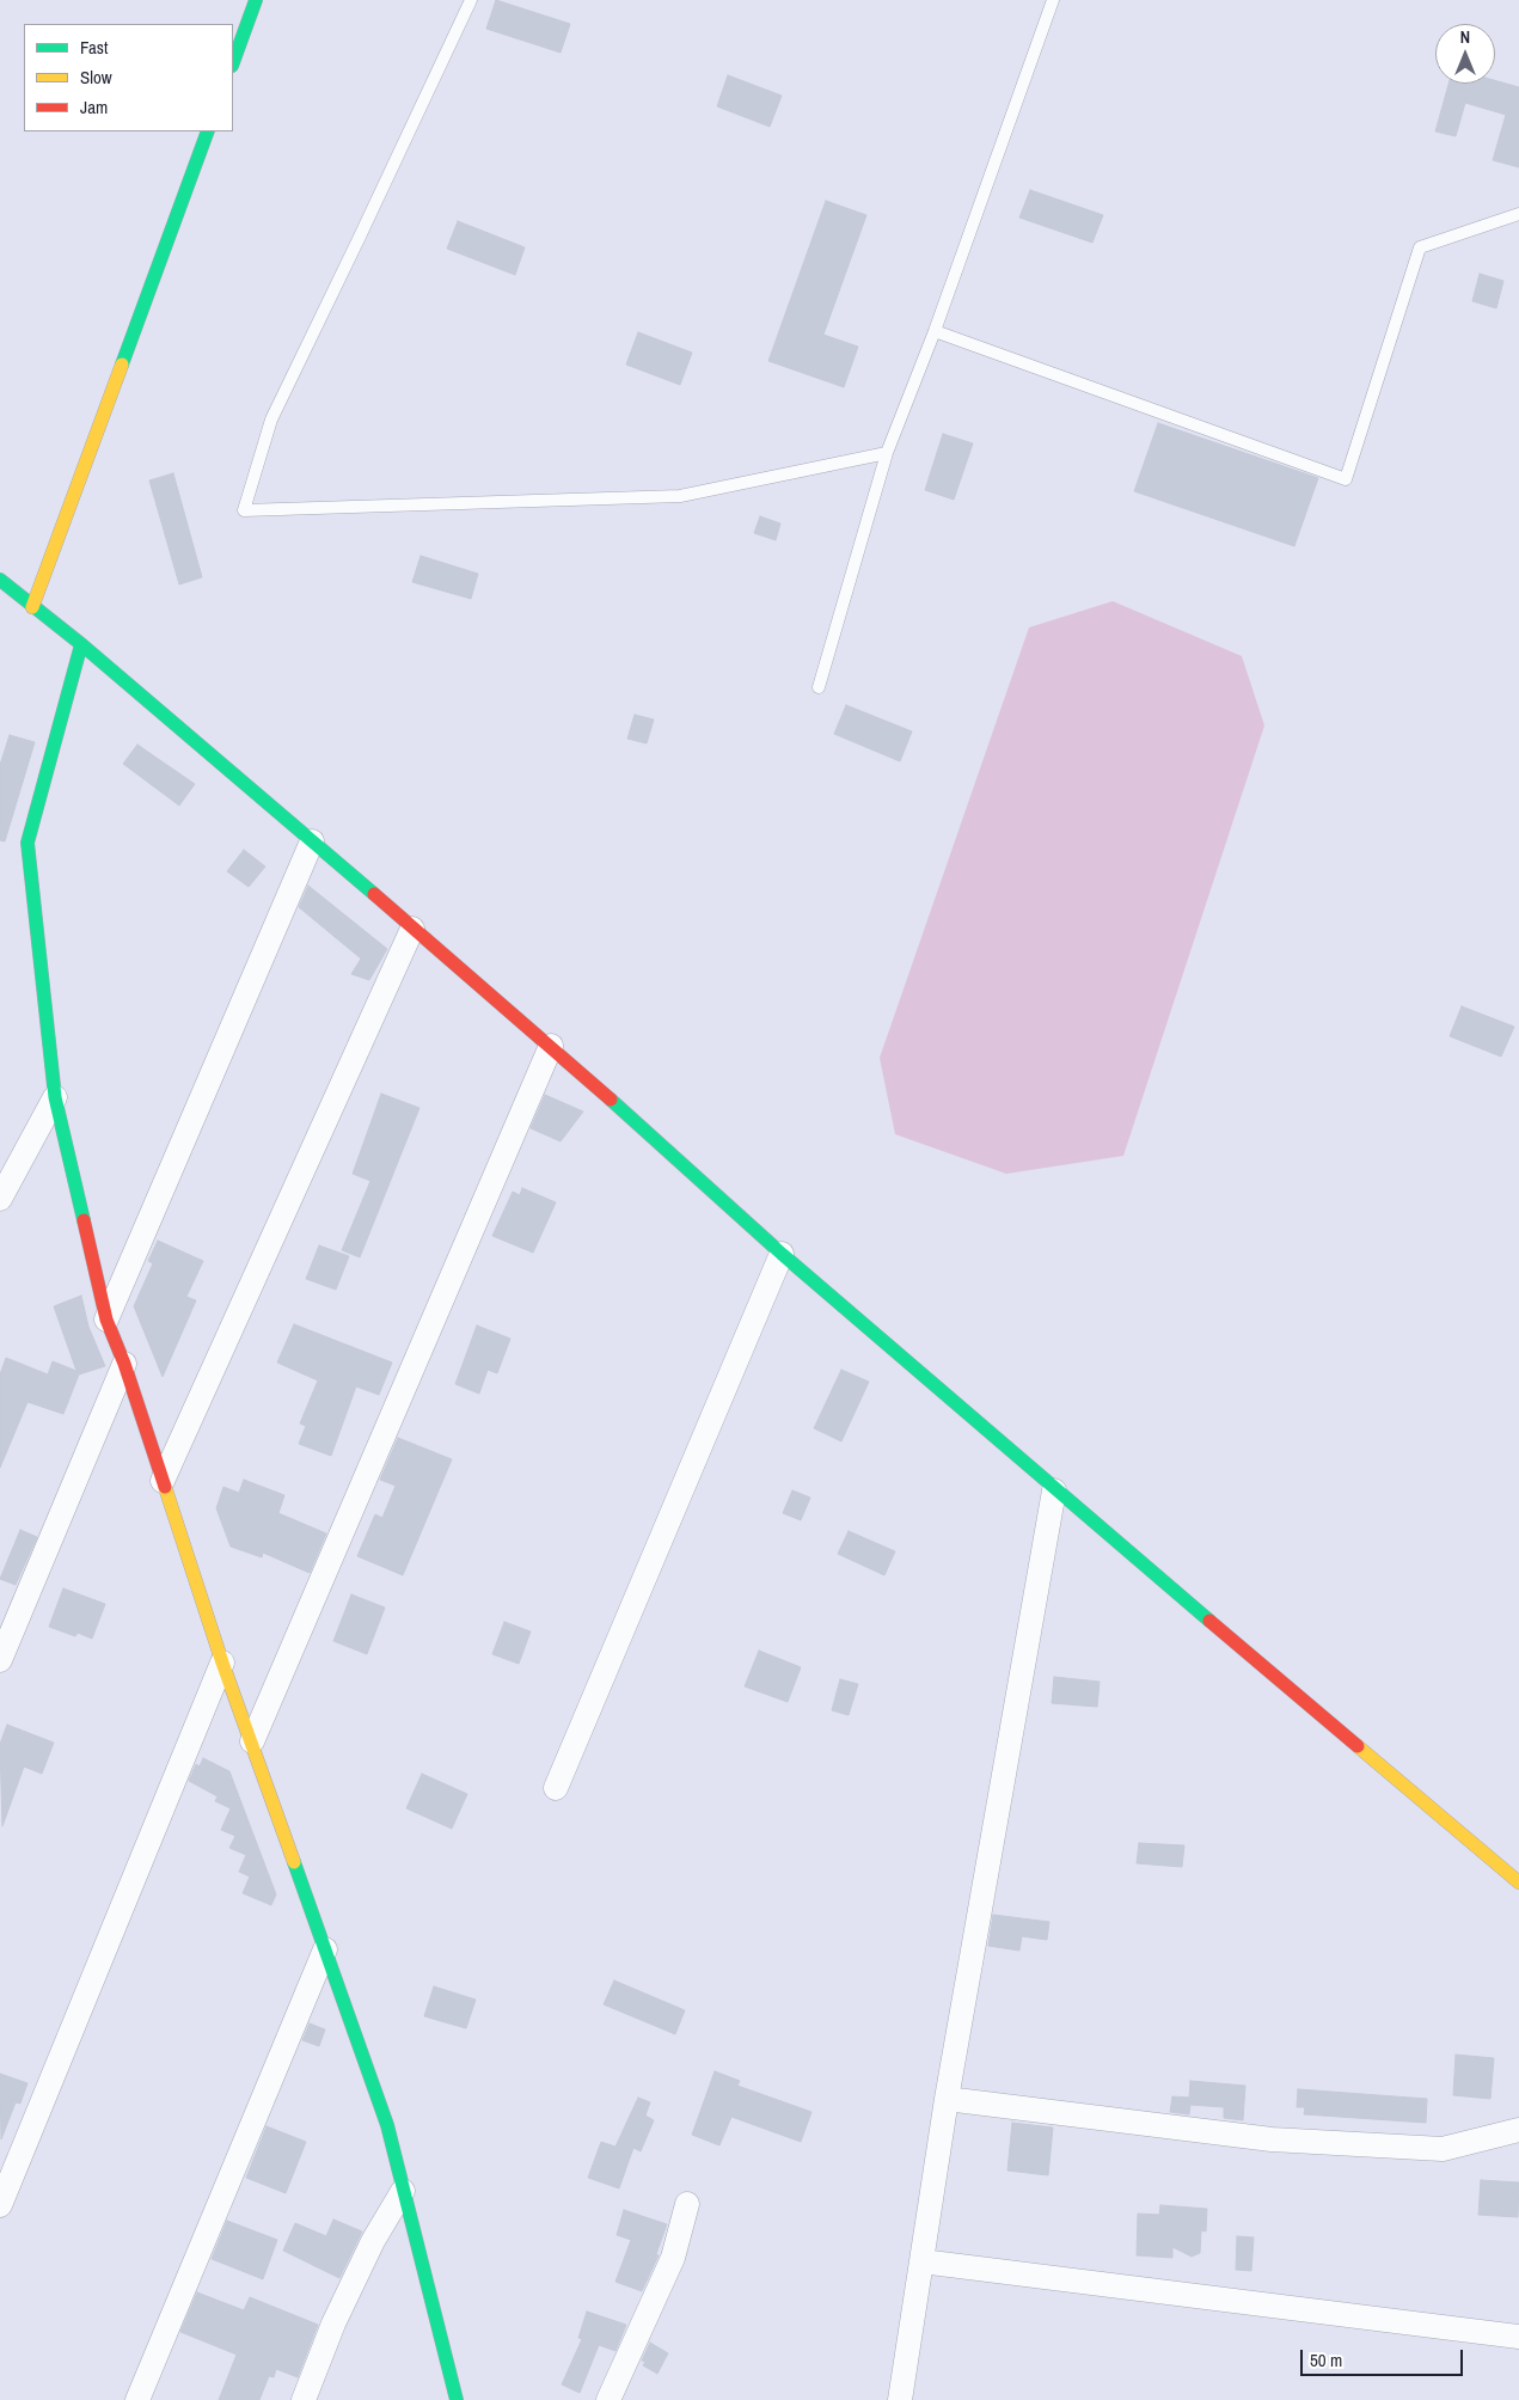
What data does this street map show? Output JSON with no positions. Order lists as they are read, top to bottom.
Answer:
{
  "legend": ["Fast", "Slow", "Jam"],
  "scale_bar": "50 m",
  "north": "top"
}
